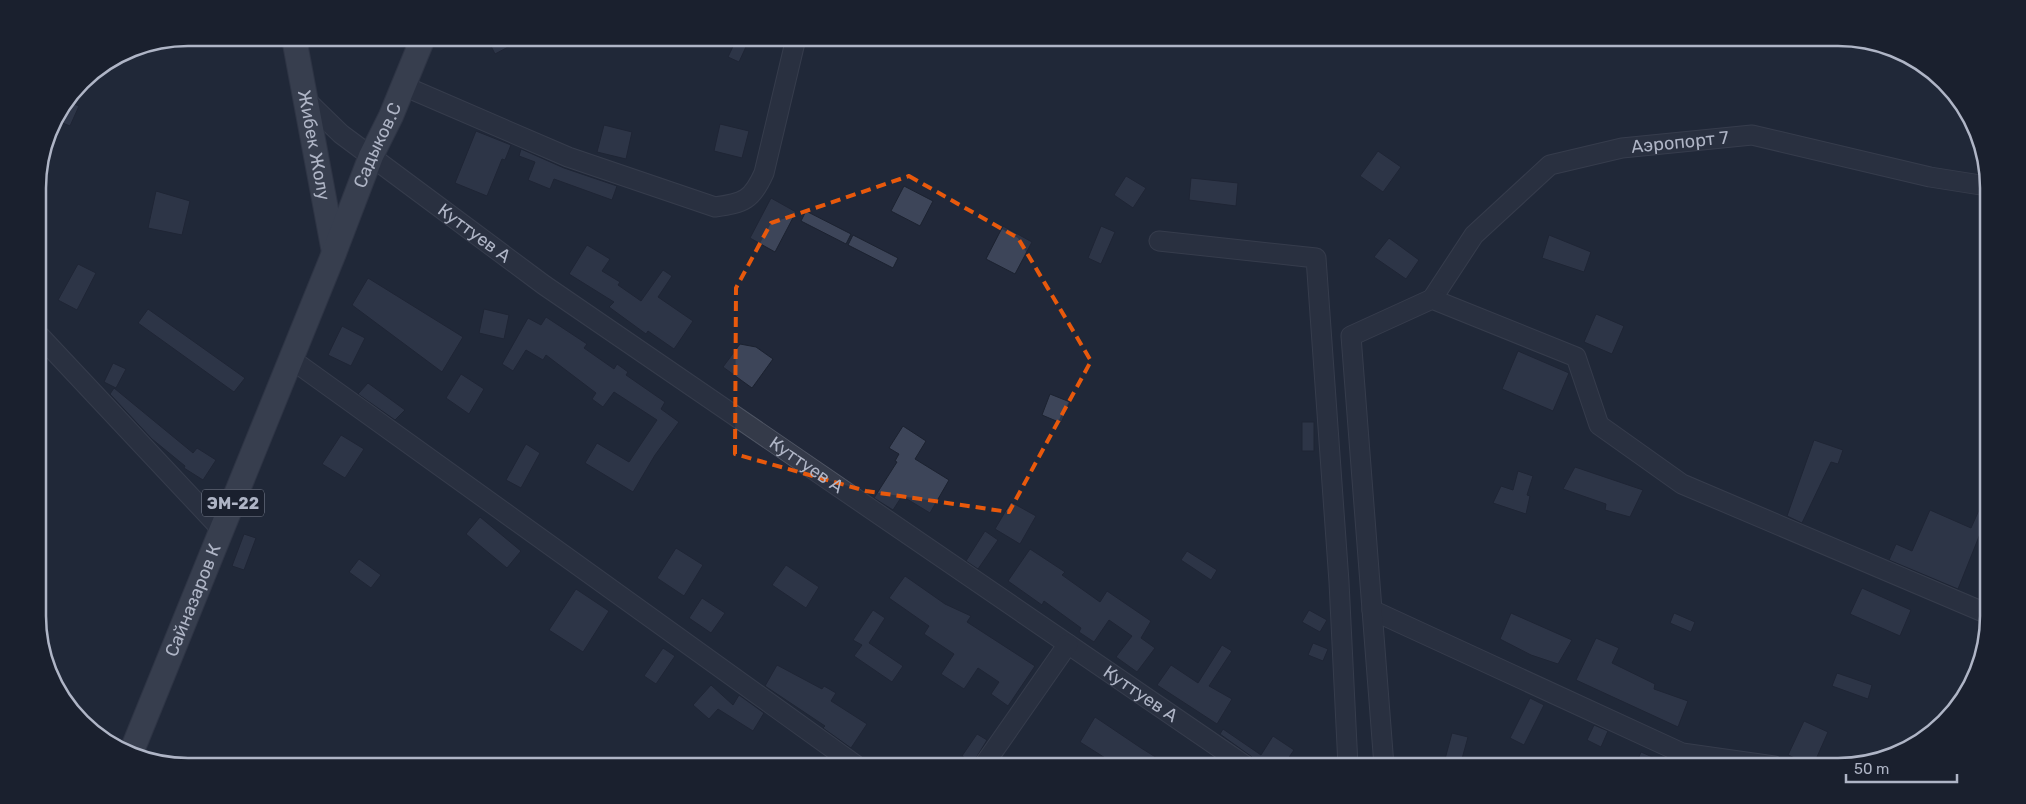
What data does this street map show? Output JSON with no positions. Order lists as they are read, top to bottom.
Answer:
{
  "streets": {
    "main road": [
      "Жибек Жолу",
      "Садыков.С",
      "ЭМ-22",
      "Сайназаров К"
    ],
    "street": ["Аэропорт 7", "Куттуев А"]
  },
  "crossings": [
    ["Жибек Жолу", "Садыков.С"],
    ["Жибек Жолу", "Куттуев А"],
    ["Жибек Жолу", "Сайназаров К"],
    ["Садыков.С", "Куттуев А"],
    ["Садыков.С", "Сайназаров К"]
  ],
  "scale_bar": "50 m"
}
